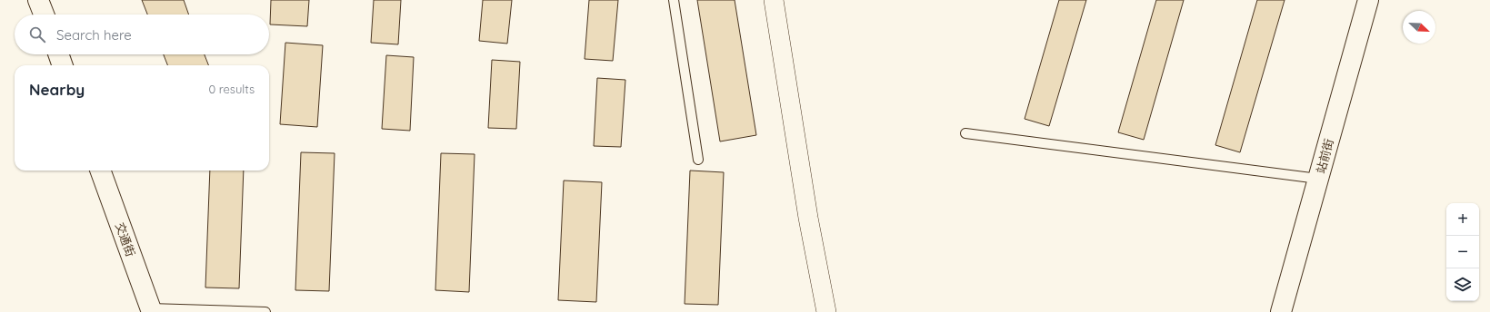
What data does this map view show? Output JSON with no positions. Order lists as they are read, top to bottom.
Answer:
{
  "streets": {
    "street": ["站前街", "交通街"]
  },
  "north": "bottom right",
  "page": {
    "search": "Search here",
    "heading": ["Nearby", "0 results"],
    "map_buttons": ["+", "−"]
  }
}
